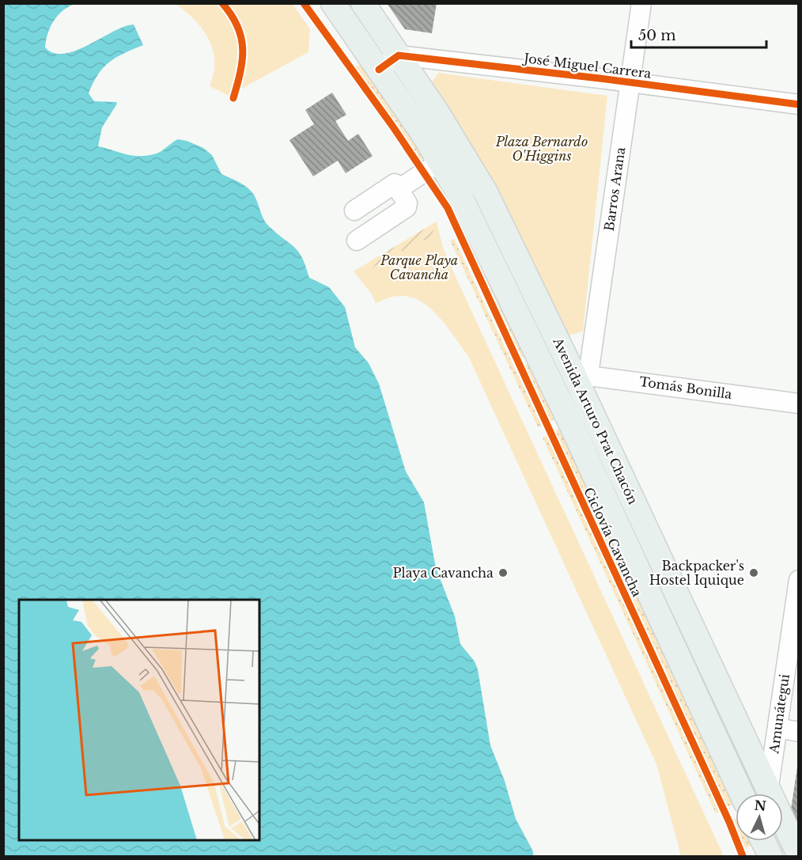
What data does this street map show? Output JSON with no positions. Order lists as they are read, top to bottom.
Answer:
{
  "streets": {
    "main road": ["Avenida Arturo Prat Chacón"],
    "street": [
      "José Miguel Carrera",
      "Barros Arana",
      "Tomás Bonilla",
      "Amunátegui"
    ],
    "cycle path": ["Ciclovía Cavancha"]
  },
  "crossings": [
    ["José Miguel Carrera", "Barros Arana"],
    ["José Miguel Carrera", "Avenida Arturo Prat Chacón"],
    ["Barros Arana", "Tomás Bonilla"],
    ["Barros Arana", "Avenida Arturo Prat Chacón"],
    ["Tomás Bonilla", "Avenida Arturo Prat Chacón"],
    ["Avenida Arturo Prat Chacón", "Amunátegui"]
  ],
  "parks": ["Plaza Bernardo O'Higgins", "Parque Playa Cavancha"],
  "places": ["Playa Cavancha", "Backpacker's Hostel Iquique"],
  "scale_bar": "50 m",
  "north": "top"
}
